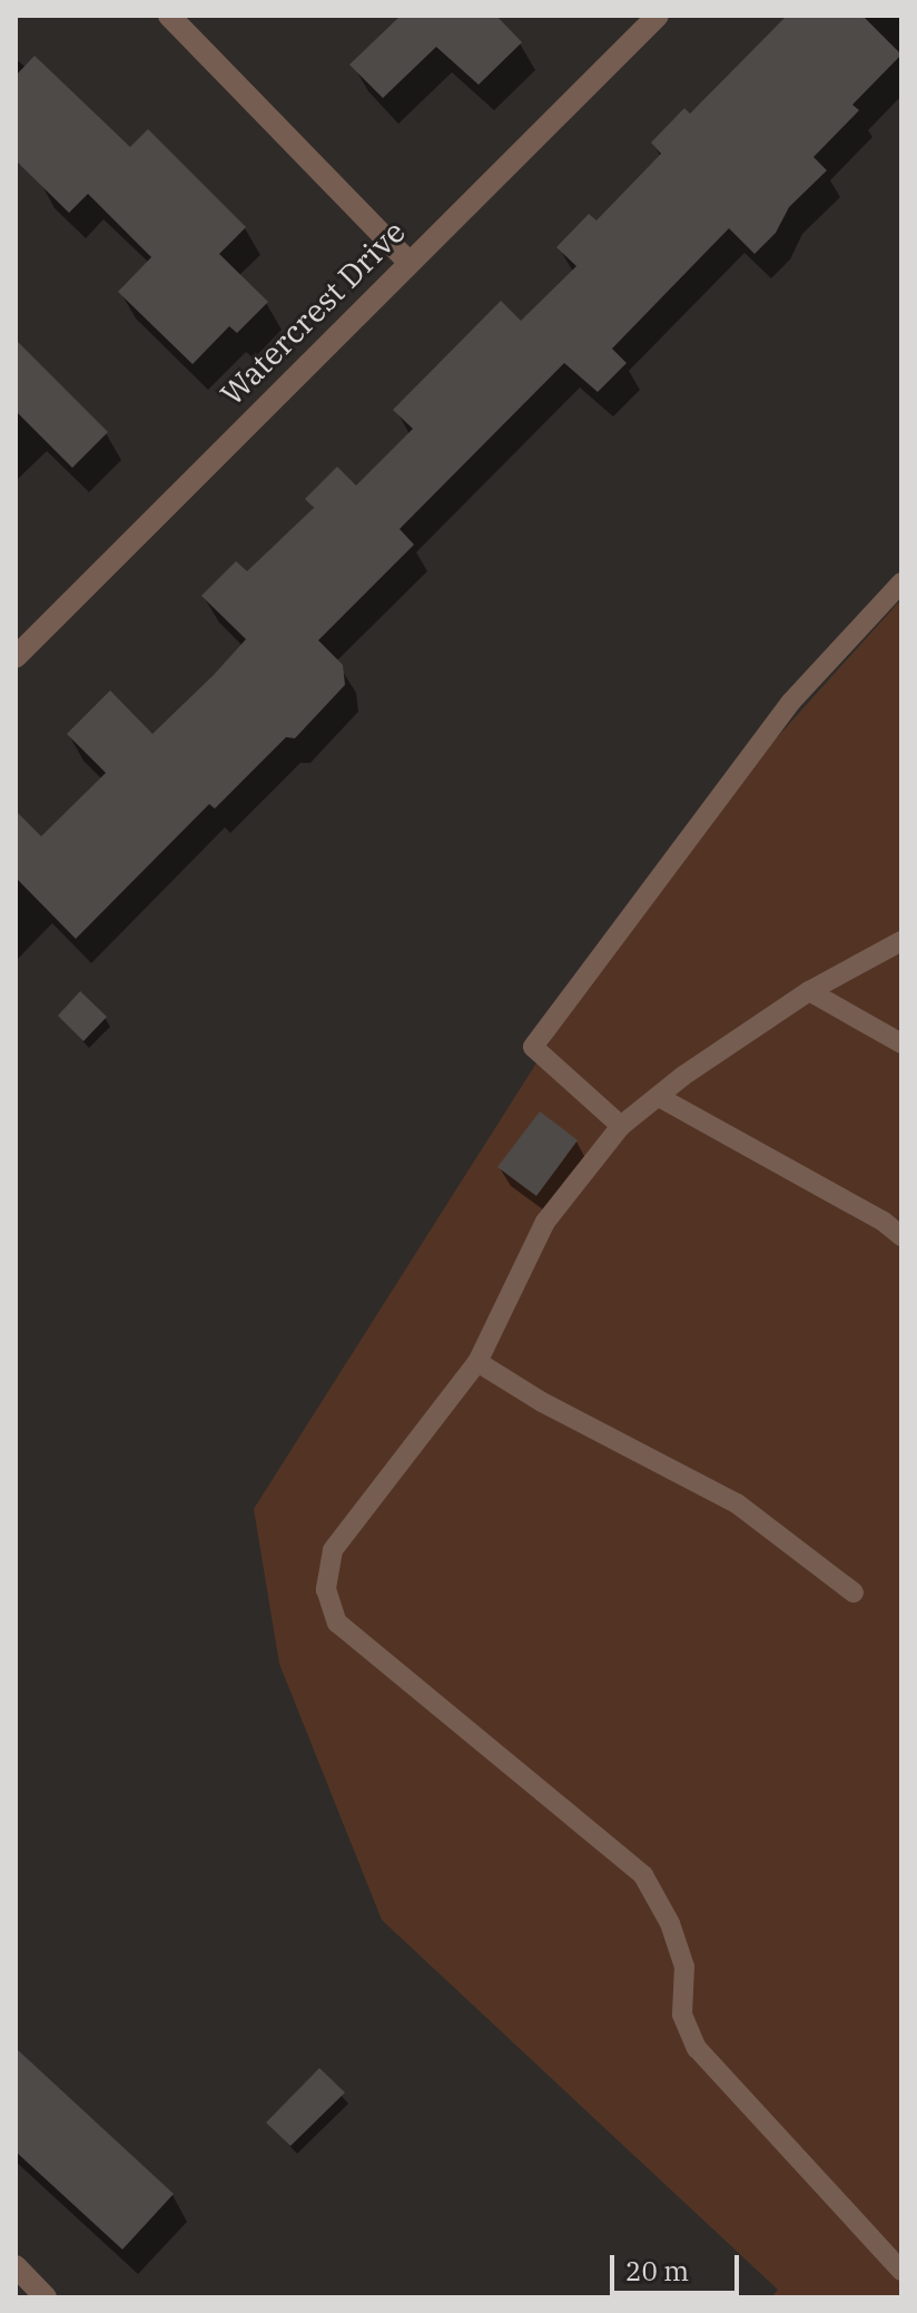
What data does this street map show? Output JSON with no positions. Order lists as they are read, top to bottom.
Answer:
{
  "streets": {
    "street": ["Watercrest Drive"]
  },
  "scale_bar": "20 m"
}
